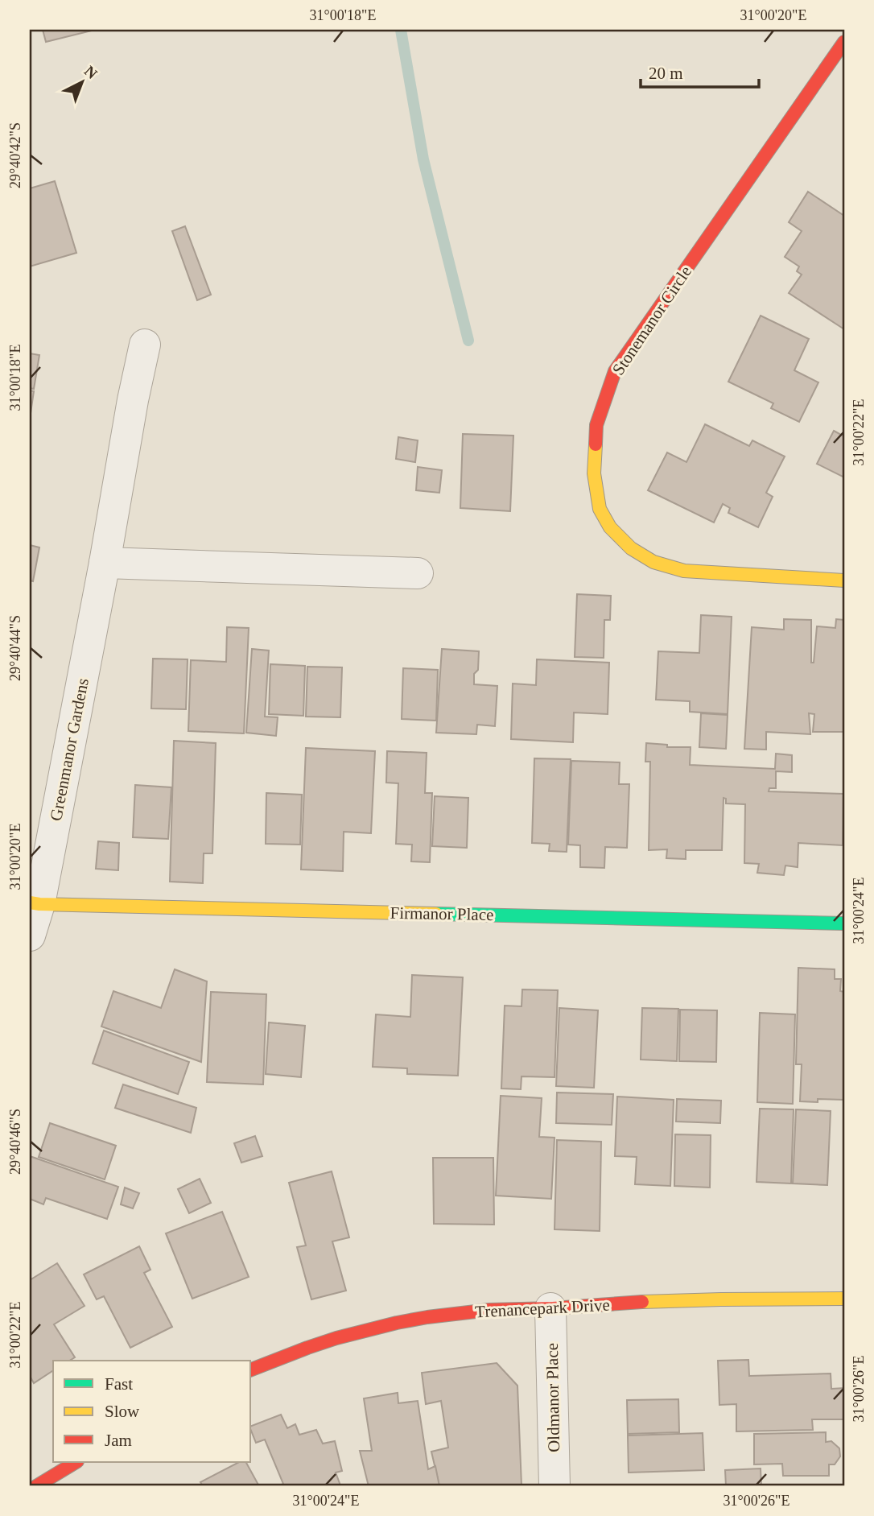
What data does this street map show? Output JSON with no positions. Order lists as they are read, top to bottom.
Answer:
{
  "streets": {
    "street": [
      "Stonemanor Circle",
      "Greenmanor Gardens",
      "Firmanor Place",
      "Trenancepark Drive",
      "Oldmanor Place"
    ]
  },
  "crossings": [
    ["Greenmanor Gardens", "Firmanor Place"],
    ["Trenancepark Drive", "Oldmanor Place"]
  ],
  "legend": ["Fast", "Slow", "Jam"],
  "scale_bar": "20 m",
  "north": "top right",
  "coordinates": [
    "31°00'18\"E",
    "31°00'20\"E",
    "29°40'42\"S",
    "31°00'22\"E",
    "29°40'44\"S",
    "31°00'24\"E",
    "29°40'46\"S",
    "31°00'26\"E"
  ]
}
